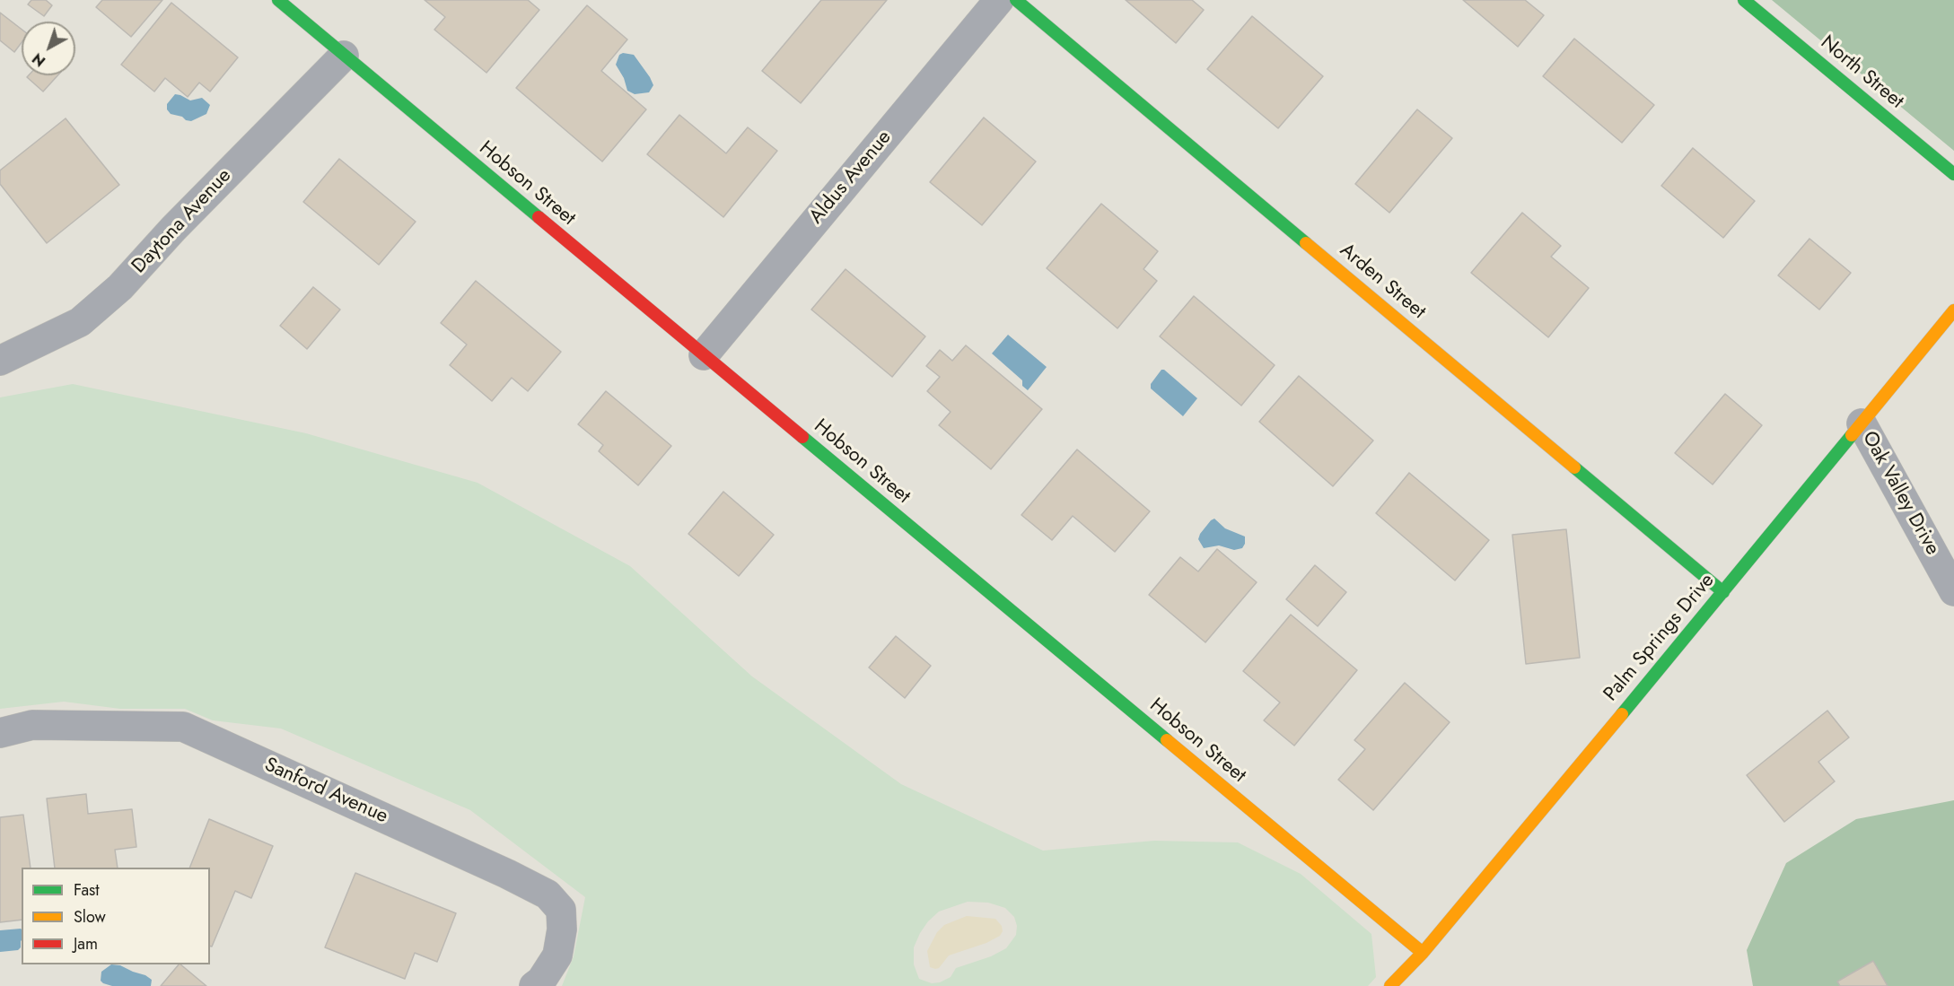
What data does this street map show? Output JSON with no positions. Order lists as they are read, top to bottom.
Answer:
{
  "streets": {
    "street": [
      "North Street",
      "Aldus Avenue",
      "Hobson Street",
      "Daytona Avenue",
      "Arden Street",
      "Oak Valley Drive",
      "Palm Springs Drive",
      "Sanford Avenue"
    ]
  },
  "crossings": [
    ["Aldus Avenue", "Hobson Street"],
    ["Hobson Street", "Daytona Avenue"],
    ["Hobson Street", "Palm Springs Drive"],
    ["Arden Street", "Palm Springs Drive"],
    ["Oak Valley Drive", "Palm Springs Drive"]
  ],
  "legend": ["Fast", "Slow", "Jam"],
  "north": "bottom left"
}
